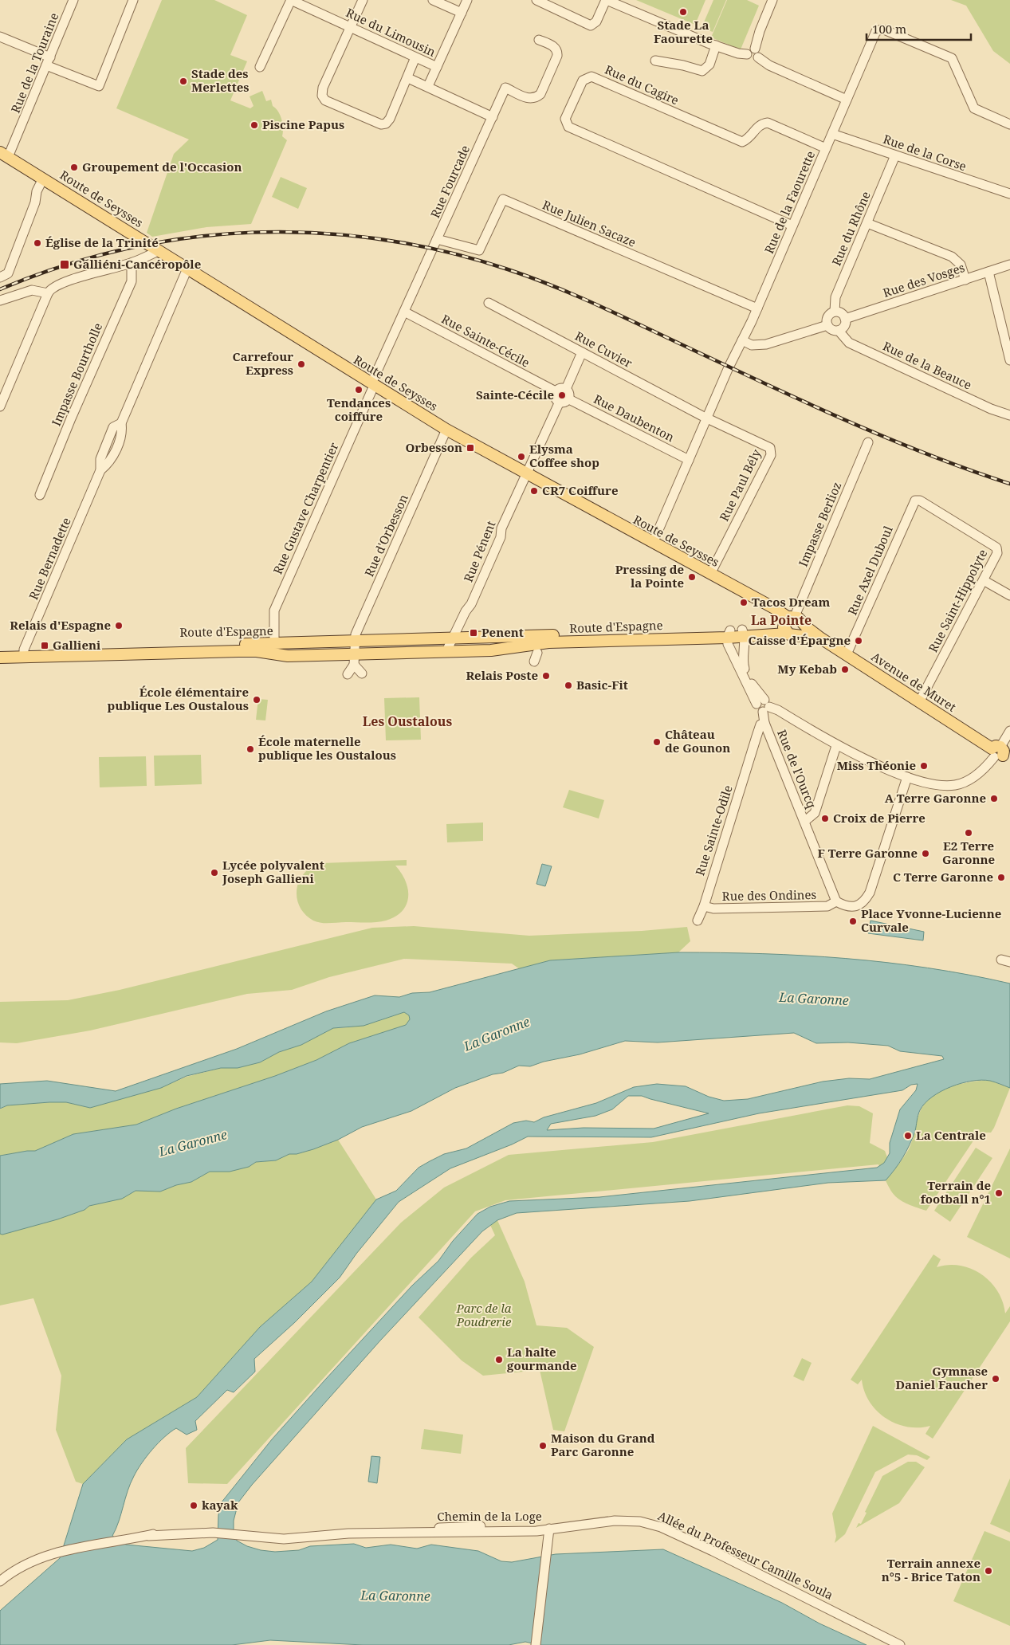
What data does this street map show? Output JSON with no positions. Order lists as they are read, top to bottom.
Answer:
{
  "streets": {
    "main road": ["Route de Seysses", "Route d'Espagne", "Avenue de Muret"],
    "street": [
      "Rue du Limousin",
      "Rue de la Touraine",
      "Rue du Cagire",
      "Rue de la Corse",
      "Rue Fourcade",
      "Rue de la Faourette",
      "Rue Julien Sacaze",
      "Rue du Rhône",
      "Rue des Vosges",
      "Rue Sainte-Cécile",
      "Rue Cuvier",
      "Rue de la Beauce",
      "Impasse Bourtholle",
      "Rue Daubenton",
      "Rue Paul Bély",
      "Rue Gustave Charpentier",
      "Impasse Berlioz",
      "Rue d'Orbesson",
      "Rue Pénent",
      "Rue Bernadette",
      "Rue Axel Duboul",
      "Rue Saint-Hippolyte",
      "Rue de l'Ourcq",
      "Rue Sainte-Odile",
      "Rue des Ondines",
      "Chemin de la Loge",
      "Allée du Professeur Camille Soula"
    ]
  },
  "crossings": [
    ["Rue de la Touraine", "Route de Seysses"],
    ["Rue du Cagire", "Rue de la Faourette"],
    ["Rue de la Corse", "Rue de la Faourette"],
    ["Rue de la Corse", "Rue du Rhône"],
    ["Rue Fourcade", "Route de Seysses"],
    ["Rue Fourcade", "Rue Julien Sacaze"],
    ["Rue Fourcade", "Rue Sainte-Cécile"],
    ["Rue Fourcade", "Rue Gustave Charpentier"],
    ["Route de Seysses", "Rue de la Faourette"],
    ["Route de Seysses", "Rue Paul Bély"],
    ["Route de Seysses", "Rue Gustave Charpentier"],
    ["Route de Seysses", "Impasse Berlioz"],
    ["Route de Seysses", "Rue d'Orbesson"],
    ["Route de Seysses", "Rue Pénent"],
    ["Route de Seysses", "Rue Bernadette"],
    ["Route de Seysses", "Route d'Espagne"],
    ["Route de Seysses", "Avenue de Muret"],
    ["Rue de la Faourette", "Rue Julien Sacaze"],
    ["Rue de la Faourette", "Rue Cuvier"],
    ["Rue de la Faourette", "Rue Daubenton"],
    ["Rue de la Faourette", "Rue Paul Bély"],
    ["Rue du Rhône", "Rue des Vosges"],
    ["Rue du Rhône", "Rue de la Beauce"],
    ["Rue des Vosges", "Rue de la Beauce"],
    ["Rue Sainte-Cécile", "Rue Daubenton"],
    ["Rue Sainte-Cécile", "Rue Pénent"],
    ["Rue Cuvier", "Rue Paul Bély"],
    ["Rue Daubenton", "Rue Pénent"],
    ["Rue Gustave Charpentier", "Route d'Espagne"],
    ["Impasse Berlioz", "Route d'Espagne"],
    ["Impasse Berlioz", "Avenue de Muret"],
    ["Rue d'Orbesson", "Route d'Espagne"],
    ["Rue Pénent", "Route d'Espagne"],
    ["Rue Bernadette", "Route d'Espagne"],
    ["Rue Axel Duboul", "Rue Saint-Hippolyte"],
    ["Rue Axel Duboul", "Avenue de Muret"],
    ["Rue Saint-Hippolyte", "Avenue de Muret"],
    ["Route d'Espagne", "Avenue de Muret"],
    ["Rue de l'Ourcq", "Rue Sainte-Odile"],
    ["Rue de l'Ourcq", "Rue des Ondines"],
    ["Rue Sainte-Odile", "Rue des Ondines"],
    ["Chemin de la Loge", "Allée du Professeur Camille Soula"]
  ],
  "districts": ["La Pointe", "Les Oustalous"],
  "water": ["La Garonne"],
  "parks": ["Parc de la Poudrerie"],
  "places": {
    "other": [
      "Stade La Faourette",
      "Stade des Merlettes",
      "Piscine Papus",
      "Groupement de l'Occasion",
      "Église de la Trinité",
      "Carrefour Express",
      "Tendances coiffure",
      "Sainte-Cécile",
      "Elysma Coffee shop",
      "CR7 Coiffure",
      "Pressing de la Pointe",
      "Tacos Dream",
      "Relais d'Espagne",
      "Caisse d'Épargne",
      "My Kebab",
      "Relais Poste",
      "Basic-Fit",
      "École élémentaire publique Les Oustalous",
      "Château de Gounon",
      "École maternelle publique les Oustalous",
      "Miss Théonie",
      "A Terre Garonne",
      "Croix de Pierre",
      "E2 Terre Garonne",
      "F Terre Garonne",
      "Lycée polyvalent Joseph Gallieni",
      "C Terre Garonne",
      "Place Yvonne-Lucienne Curvale",
      "La Centrale",
      "Terrain de football n°1",
      "La halte gourmande",
      "Gymnase Daniel Faucher",
      "Maison du Grand Parc Garonne",
      "kayak",
      "Terrain annexe n°5 - Brice Taton"
    ],
    "transit": [
      "Galliéni-Cancéropôle",
      "Orbesson",
      "Penent",
      "Gallieni"
    ]
  },
  "scale_bar": "100 m"
}
